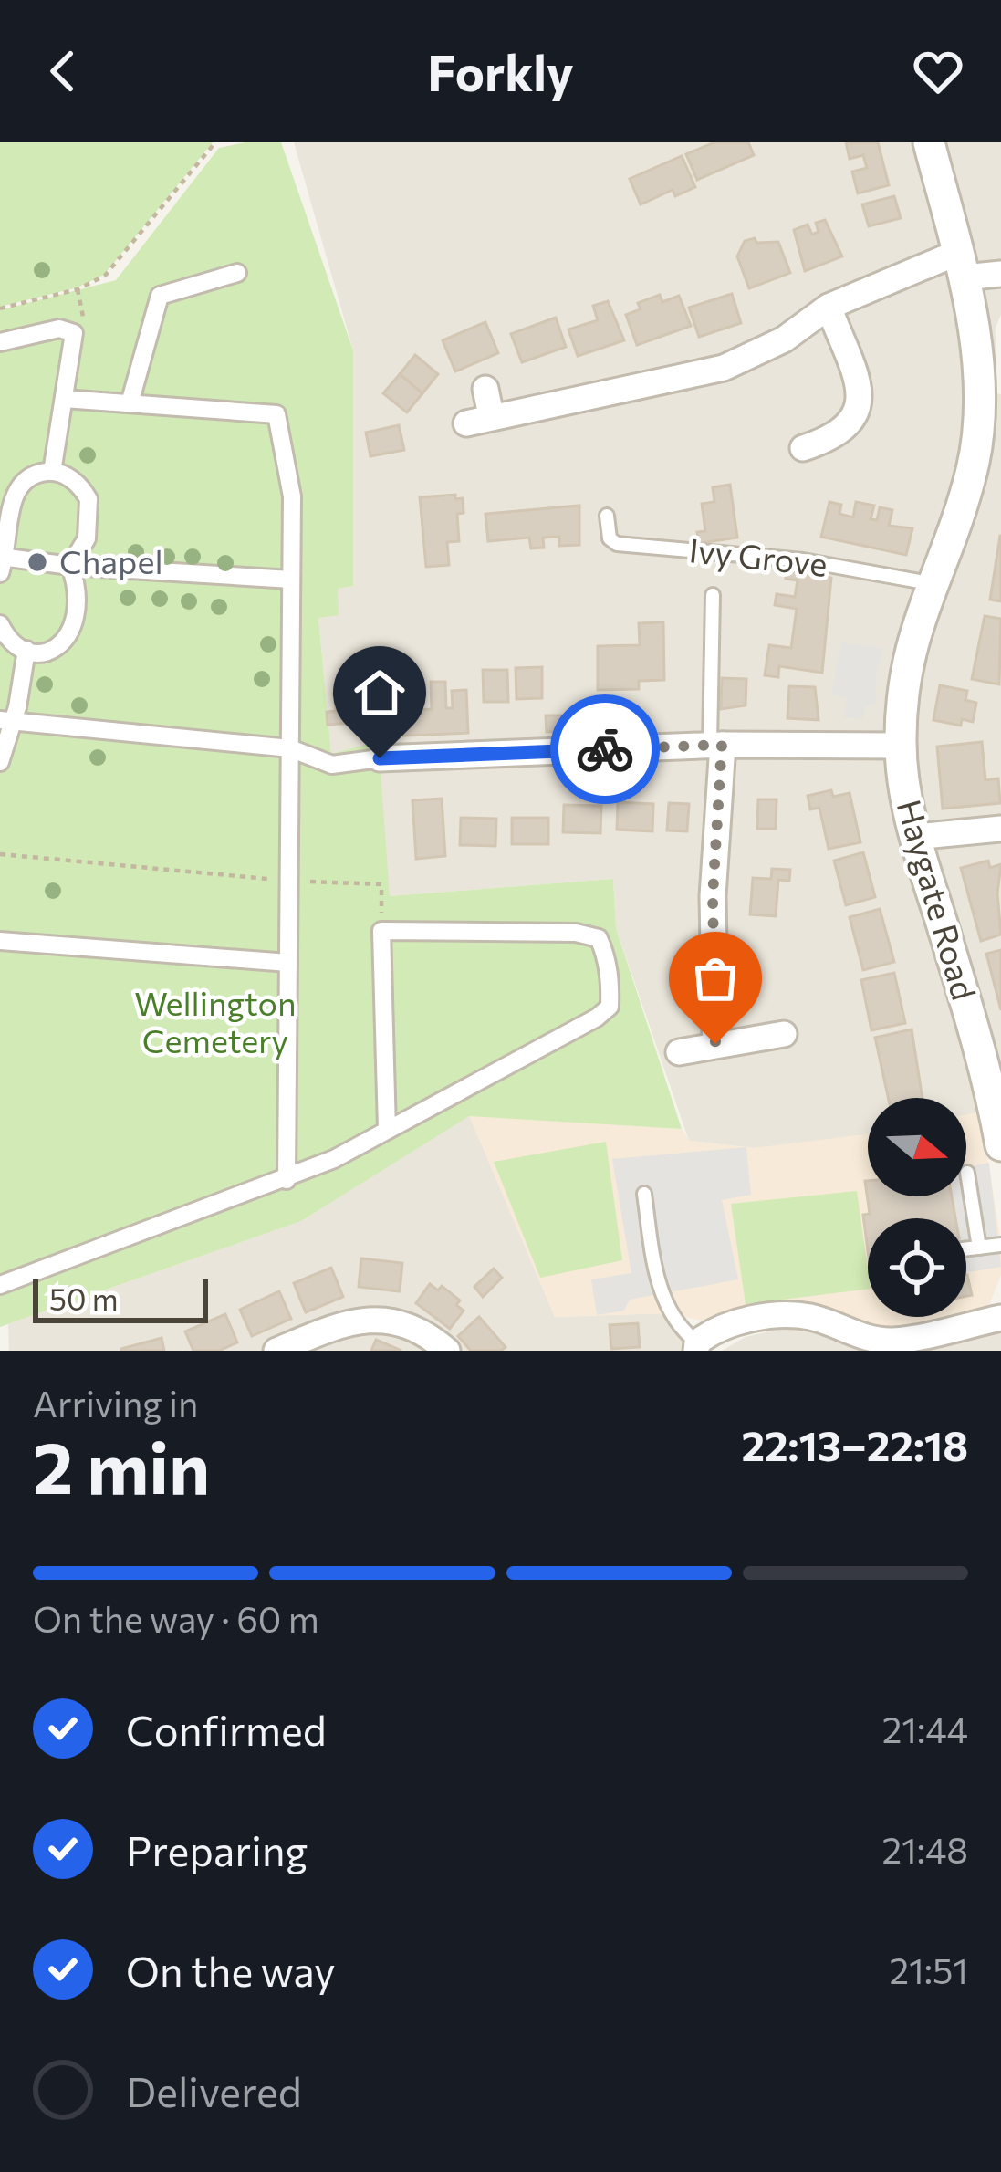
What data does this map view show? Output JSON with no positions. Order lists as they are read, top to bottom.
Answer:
{
  "streets": {
    "street": ["Haygate Road"],
    "lane": ["Ivy Grove"]
  },
  "crossings": [
    ["Ivy Grove", "Haygate Road"]
  ],
  "parks": ["Wellington Cemetery"],
  "places": ["Chapel"],
  "scale_bar": "50 m",
  "north": "right",
  "page": {
    "header": "Forkly",
    "scale": "50 m",
    "heading": ["2 min", "Arriving in", "22:13–22:18"],
    "bar": "On the way · 60 m",
    "list": [
      ["Confirmed", "21:44"],
      ["Preparing", "21:48"],
      ["On the way", "21:51"],
      "Delivered"
    ]
  }
}
